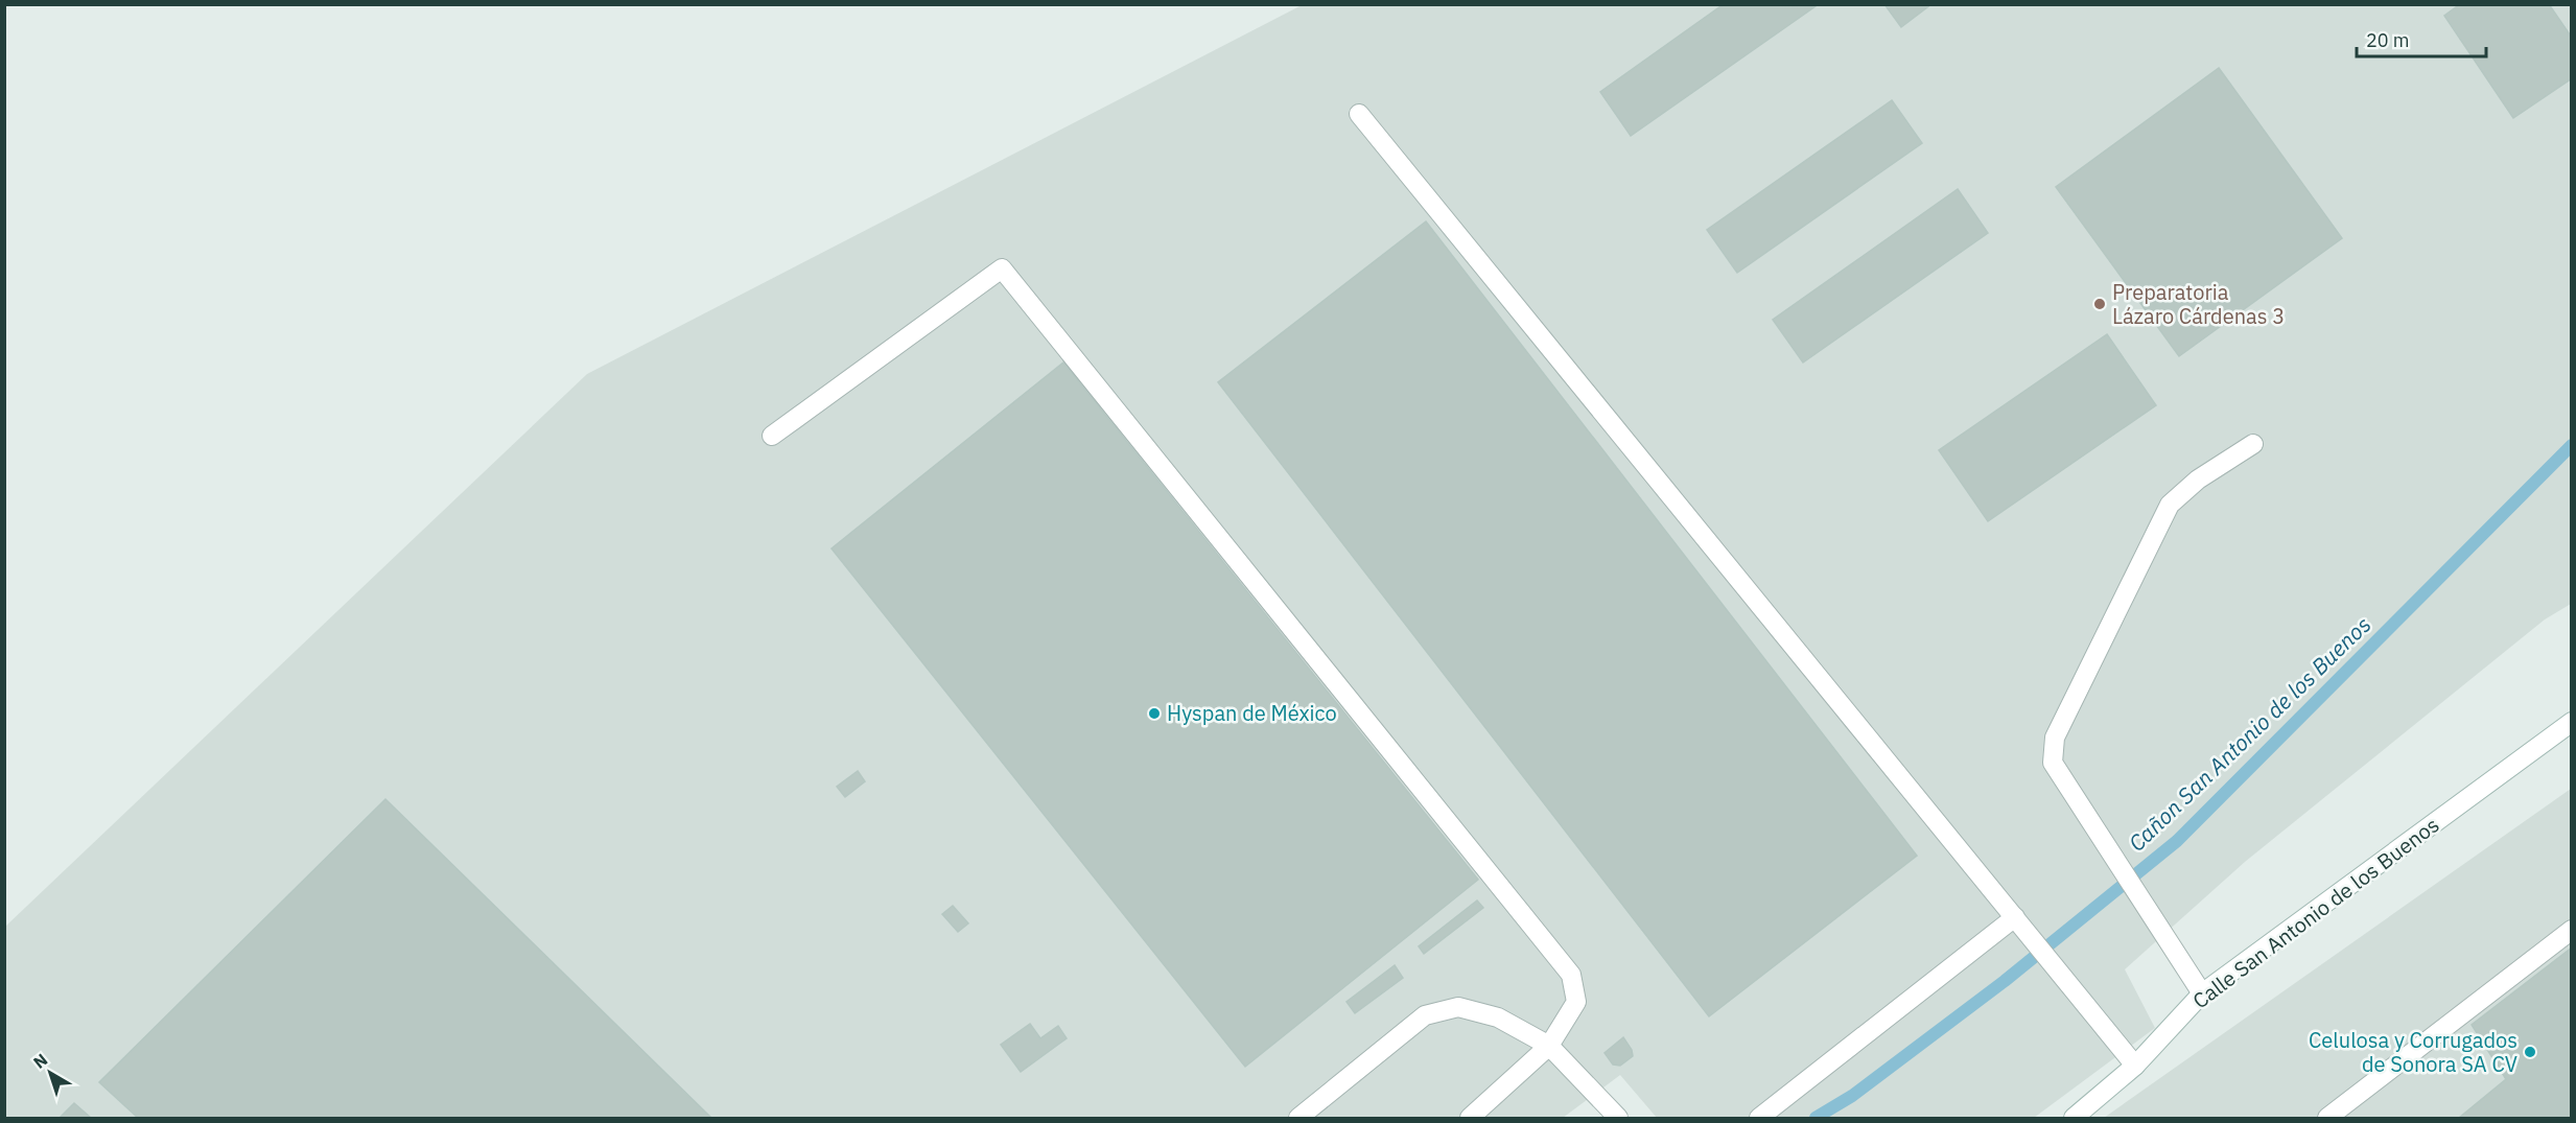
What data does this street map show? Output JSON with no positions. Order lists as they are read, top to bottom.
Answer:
{
  "streets": {
    "street": ["Calle San Antonio de los Buenos"]
  },
  "water": ["Cañon San Antonio de los Buenos"],
  "places": ["Preparatoria Lázaro Cárdenas 3", "Hyspan de México", "Celulosa y Corrugados de Sonora SA CV"],
  "scale_bar": "20 m",
  "north": "top left"
}
